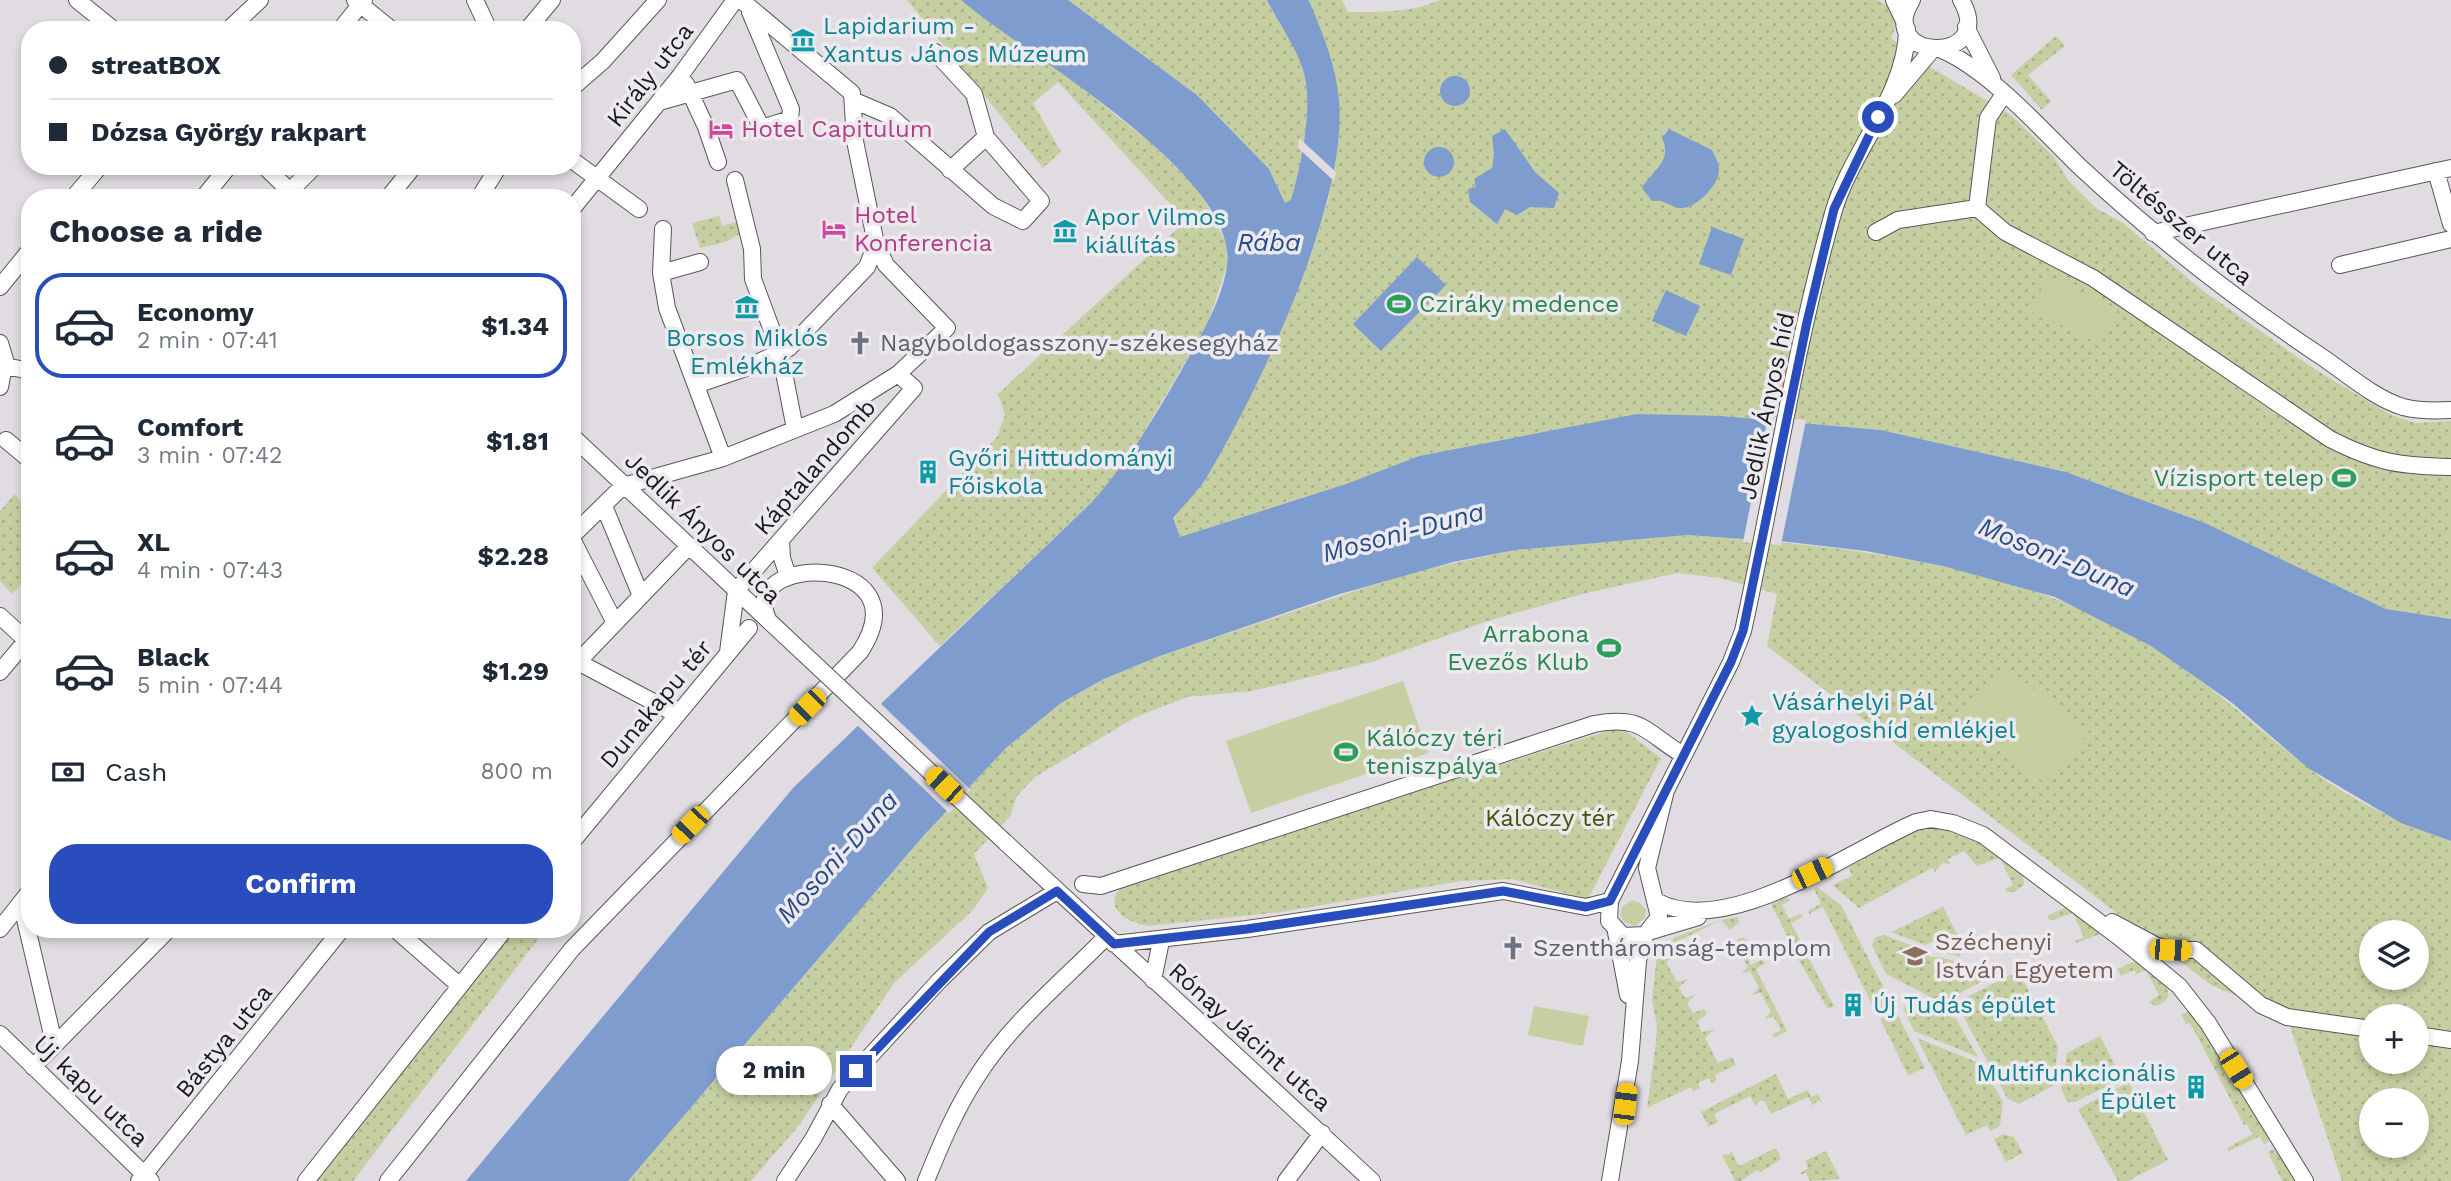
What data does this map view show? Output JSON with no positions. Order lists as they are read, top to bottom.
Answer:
{
  "streets": {
    "street": [
      "Király utca",
      "Töltésszer utca",
      "Jedlik Ányos híd",
      "Káptalandomb",
      "Jedlik Ányos utca",
      "Dunakapu tér",
      "Rónay Jácint utca",
      "Bástya utca",
      "Új kapu utca"
    ]
  },
  "crossings": [
    ["Káptalandomb", "Jedlik Ányos utca"],
    ["Jedlik Ányos utca", "Rónay Jácint utca"],
    ["Bástya utca", "Új kapu utca"]
  ],
  "water": ["Rába", "Mosoni-Duna"],
  "parks": ["Kálóczy tér"],
  "places": {
    "museum": ["Lapidarium - Xantus János Múzeum", "Apor Vilmos kiállítás", "Borsos Miklós Emlékház"],
    "hotel": ["Hotel Capitulum", "Hotel Konferencia"],
    "sports": [
      "Cziráky medence",
      "Vízisport telep",
      "Arrabona Evezős Klub",
      "Kálóczy téri teniszpálya"
    ],
    "church": ["Nagyboldogasszony-székesegyház", "Szentháromság-templom"],
    "building": ["Győri Hittudományi Főiskola", "Új Tudás épület", "Multifunkcionális Épület"],
    "place": ["Vásárhelyi Pál gyalogoshíd emlékjel"],
    "school or university": ["Széchenyi István Egyetem"]
  },
  "page": {
    "banner": ["streatBOX", "Dózsa György rakpart"],
    "heading": "Choose a ride",
    "list": [
      {
        "name": "Economy",
        "note": "2 min · 07:41",
        "value": "$1.34"
      },
      {
        "name": "Comfort",
        "note": "3 min · 07:42",
        "value": "$1.81"
      },
      {
        "name": "XL",
        "note": "4 min · 07:43",
        "value": "$2.28"
      },
      {
        "name": "Black",
        "note": "5 min · 07:44",
        "value": "$1.29"
      }
    ],
    "pay": ["Cash", "800 m"],
    "buttons": "Confirm",
    "map_buttons": ["+", "−"],
    "bubble": "2 min"
  }
}
